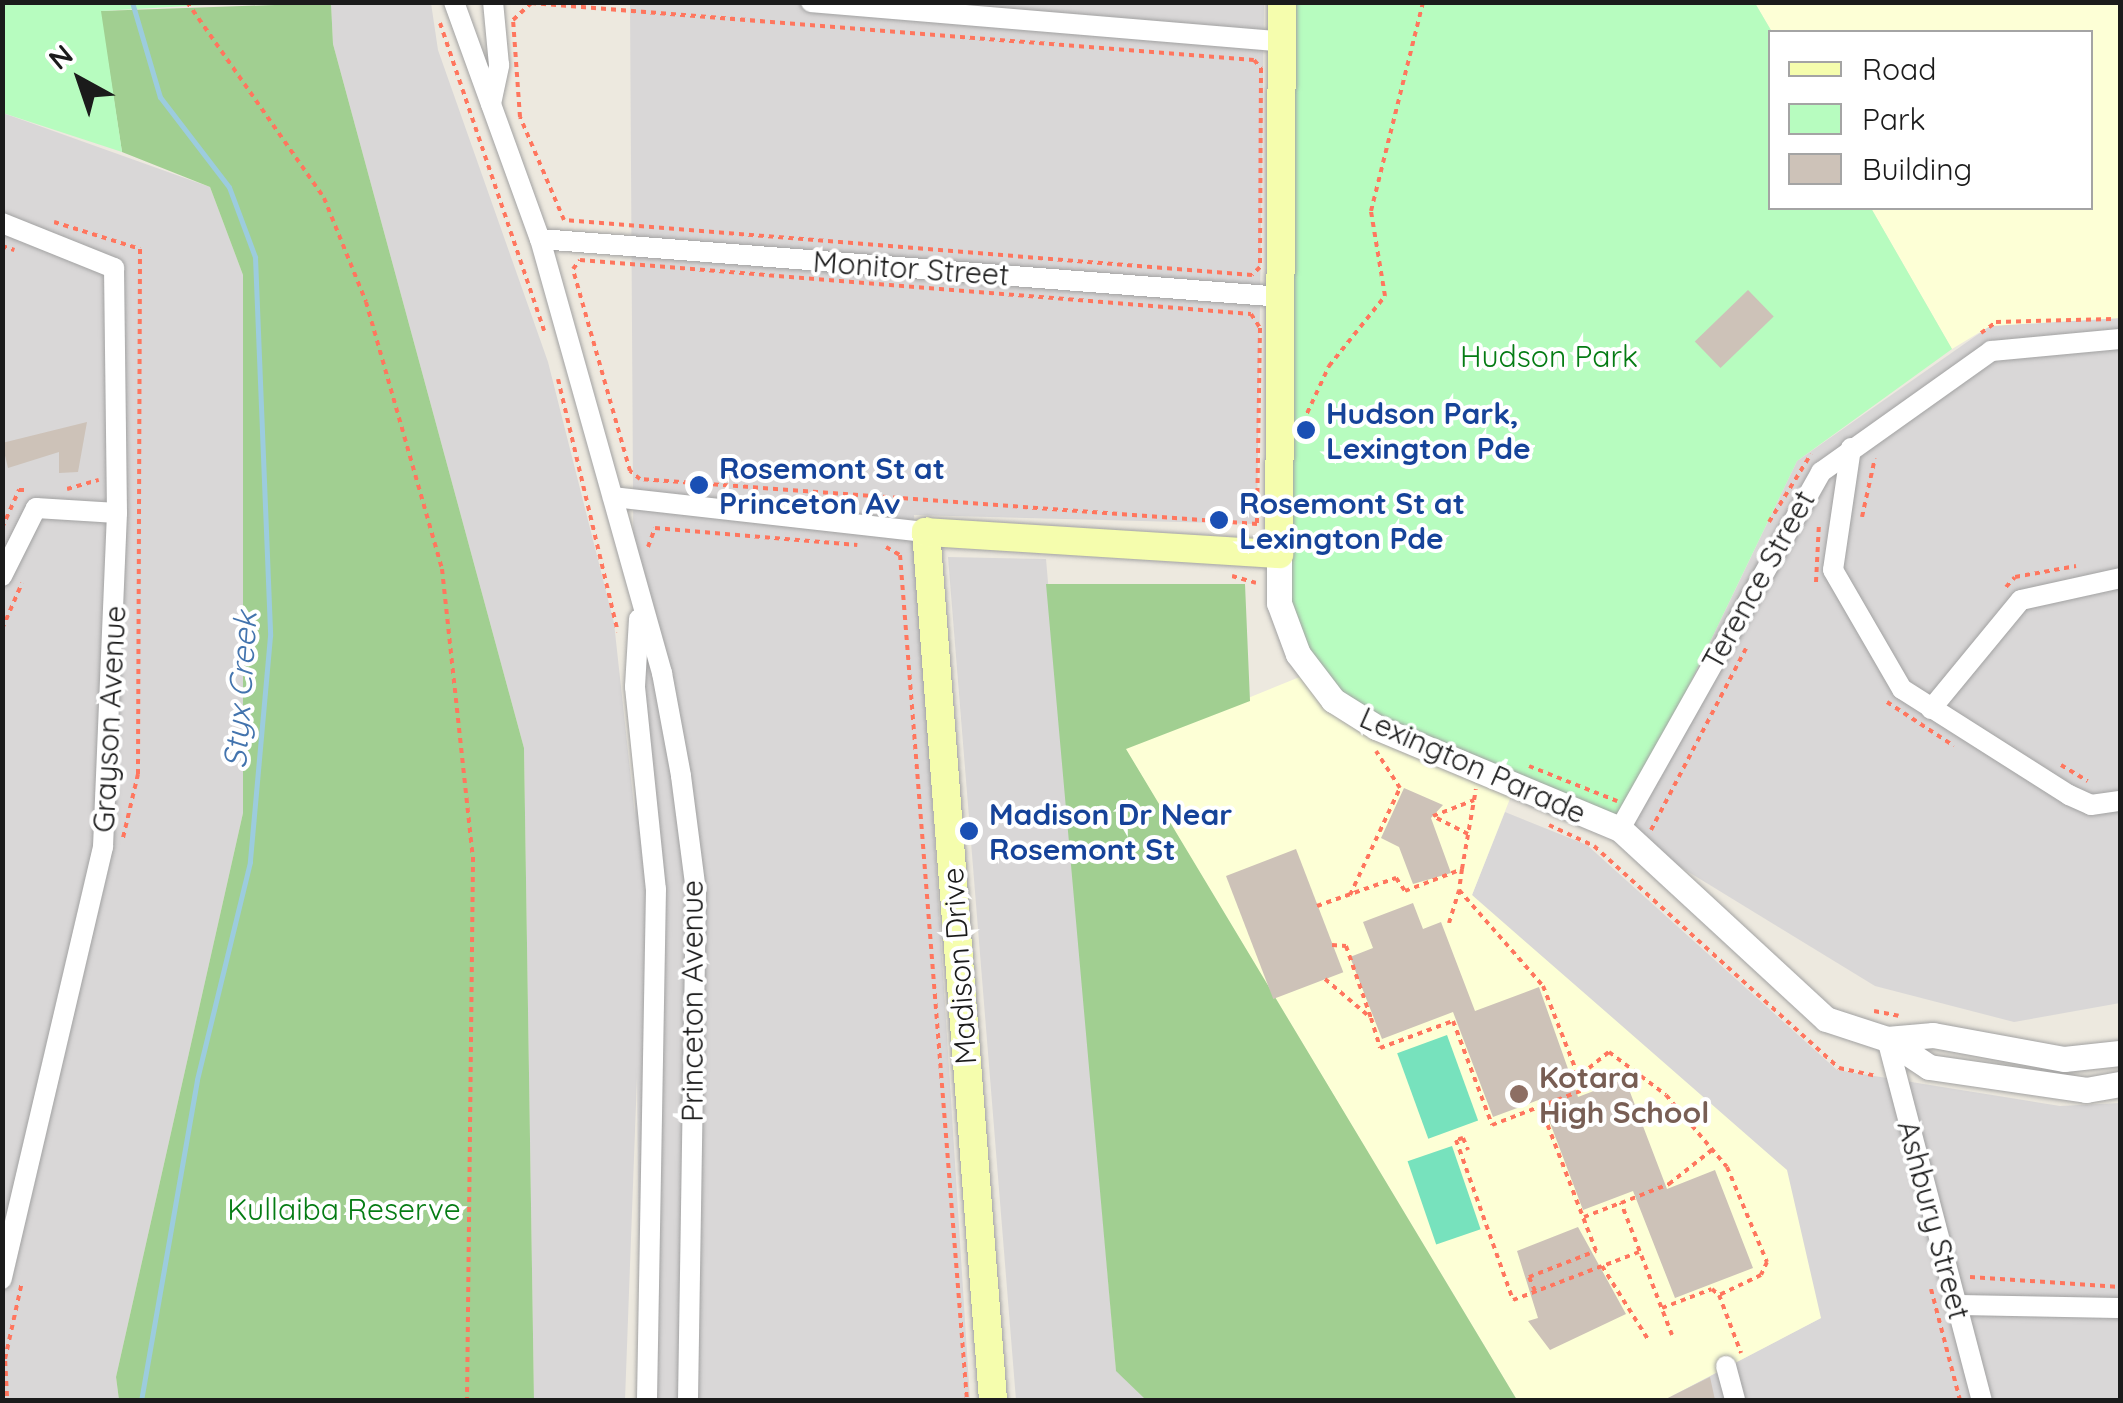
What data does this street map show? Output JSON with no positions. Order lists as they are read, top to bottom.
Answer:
{
  "streets": {
    "main road": ["Lexington Parade", "Madison Drive"],
    "street": [
      "Monitor Street",
      "Terence Street",
      "Grayson Avenue",
      "Princeton Avenue",
      "Ashbury Street"
    ]
  },
  "crossings": [
    ["Monitor Street", "Lexington Parade"],
    ["Monitor Street", "Princeton Avenue"],
    ["Terence Street", "Lexington Parade"],
    ["Lexington Parade", "Ashbury Street"]
  ],
  "water": ["Styx Creek"],
  "parks": ["Hudson Park", "Kullaiba Reserve"],
  "places": [
    "Hudson Park, Lexington Pde",
    "Rosemont St at Princeton Av",
    "Rosemont St at Lexington Pde",
    "Madison Dr Near Rosemont St",
    "Kotara High School"
  ],
  "legend": ["Road", "Park", "Building"],
  "north": "top left"
}
